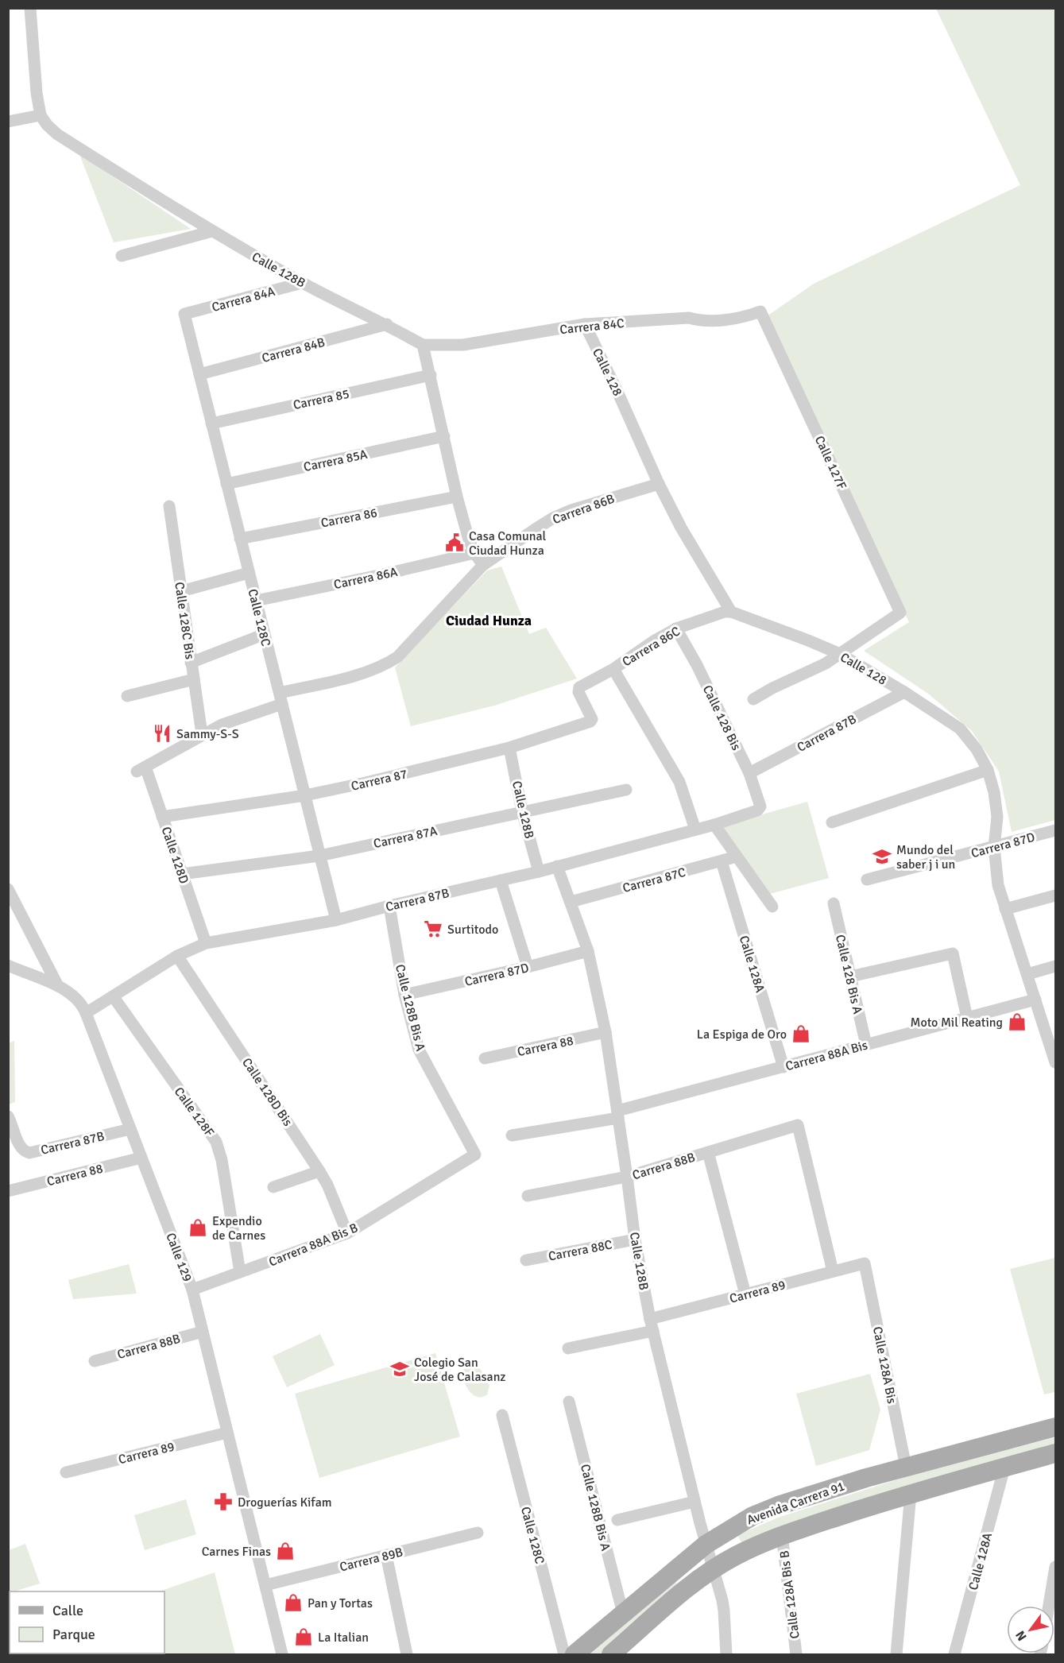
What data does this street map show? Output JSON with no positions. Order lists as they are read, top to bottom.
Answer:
{
  "streets": {
    "main road": ["Avenida Carrera 91"],
    "street": [
      "Calle 128B",
      "Carrera 84A",
      "Carrera 84C",
      "Carrera 84B",
      "Calle 128",
      "Carrera 85",
      "Carrera 85A",
      "Calle 127F",
      "Carrera 86B",
      "Carrera 86",
      "Carrera 86A",
      "Calle 128C",
      "Calle 128C Bis",
      "Carrera 86C",
      "Calle 128 Bis",
      "Carrera 87B",
      "Carrera 87",
      "Carrera 87A",
      "Carrera 87D",
      "Calle 128D",
      "Carrera 87C",
      "Calle 128A",
      "Calle 128 Bis A",
      "Calle 128B Bis A",
      "Carrera 88",
      "Carrera 88A Bis",
      "Calle 128D Bis",
      "Calle 128F",
      "Carrera 88B",
      "Carrera 88A Bis B",
      "Carrera 88C",
      "Calle 129",
      "Carrera 89",
      "Calle 128A Bis",
      "Carrera 89B",
      "Calle 128A Bis B"
    ]
  },
  "crossings": [
    ["Calle 128B", "Carrera 84A"],
    ["Calle 128B", "Carrera 84C"],
    ["Calle 128B", "Carrera 84B"],
    ["Calle 128B", "Carrera 87B"],
    ["Calle 128B", "Carrera 87"],
    ["Calle 128B", "Carrera 87A"],
    ["Calle 128B", "Carrera 87D"],
    ["Calle 128B", "Carrera 87C"],
    ["Calle 128B", "Carrera 88"],
    ["Calle 128B", "Carrera 88A Bis"],
    ["Calle 128B", "Carrera 88B"],
    ["Calle 128B", "Carrera 88C"],
    ["Calle 128B", "Carrera 89"],
    ["Calle 128B", "Avenida Carrera 91"],
    ["Carrera 84A", "Calle 128C"],
    ["Carrera 84C", "Calle 128"],
    ["Carrera 84C", "Calle 127F"],
    ["Carrera 84B", "Calle 128C"],
    ["Calle 128", "Calle 127F"],
    ["Calle 128", "Carrera 86B"],
    ["Calle 128", "Carrera 86C"],
    ["Calle 128", "Carrera 87B"],
    ["Calle 128", "Carrera 87D"],
    ["Calle 128", "Carrera 88A Bis"],
    ["Carrera 85", "Calle 128C"],
    ["Carrera 85A", "Calle 128C"],
    ["Carrera 86B", "Calle 128C"],
    ["Carrera 86B", "Calle 128C Bis"],
    ["Carrera 86B", "Calle 128D"],
    ["Carrera 86", "Calle 128C"],
    ["Carrera 86A", "Calle 128C"],
    ["Calle 128C", "Carrera 87B"],
    ["Calle 128C", "Carrera 87"],
    ["Calle 128C", "Carrera 87A"],
    ["Carrera 86C", "Calle 128 Bis"],
    ["Carrera 86C", "Carrera 87"],
    ["Calle 128 Bis", "Carrera 87B"],
    ["Carrera 87B", "Calle 128D"],
    ["Carrera 87B", "Calle 128B Bis A"],
    ["Carrera 87B", "Calle 128D Bis"],
    ["Carrera 87B", "Calle 128F"],
    ["Carrera 87B", "Calle 129"],
    ["Carrera 87", "Calle 128D"],
    ["Carrera 87A", "Calle 128D"],
    ["Carrera 87D", "Calle 128B Bis A"],
    ["Carrera 87C", "Calle 128A"],
    ["Calle 128A", "Carrera 88A Bis"],
    ["Calle 128A", "Avenida Carrera 91"],
    ["Calle 128 Bis A", "Carrera 88A Bis"],
    ["Calle 128B Bis A", "Carrera 88A Bis B"],
    ["Calle 128B Bis A", "Avenida Carrera 91"],
    ["Carrera 88", "Calle 129"],
    ["Calle 128D Bis", "Carrera 88A Bis B"],
    ["Calle 128F", "Carrera 88A Bis B"],
    ["Carrera 88B", "Calle 129"],
    ["Carrera 88B", "Carrera 89"],
    ["Carrera 88A Bis B", "Calle 129"],
    ["Calle 129", "Carrera 89"],
    ["Calle 129", "Carrera 89B"],
    ["Carrera 89", "Calle 128A Bis"],
    ["Calle 128A Bis", "Avenida Carrera 91"],
    ["Avenida Carrera 91", "Calle 128A Bis B"]
  ],
  "districts": ["Ciudad Hunza"],
  "places": {
    "public building": ["Casa Comunal Ciudad Hunza"],
    "restaurant": ["Sammy-S-S"],
    "school or university": ["Mundo del saber j i un", "Colegio San José de Calasanz"],
    "supermarket": ["Surtitodo"],
    "shop": [
      "Moto Mil Reating",
      "La Espiga de Oro",
      "Expendio de Carnes",
      "Carnes Finas",
      "Pan y Tortas",
      "La Italian"
    ],
    "pharmacy": ["Droguerías Kifam"]
  },
  "legend": ["Calle", "Parque"],
  "north": "bottom left"
}
